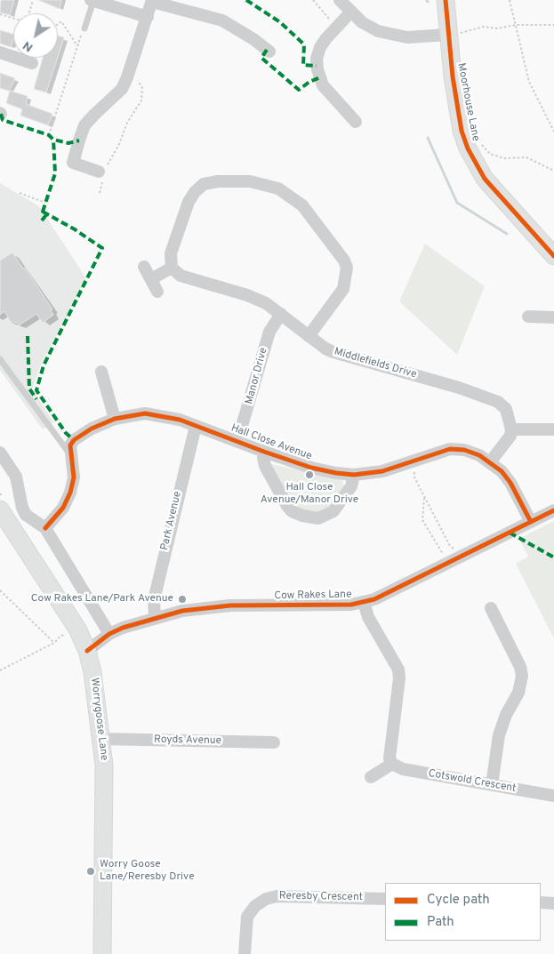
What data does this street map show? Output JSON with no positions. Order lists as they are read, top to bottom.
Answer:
{
  "streets": {
    "main road": ["Moorhouse Lane", "Worrygoose Lane"],
    "street": [
      "Middlefields Drive",
      "Manor Drive",
      "Hall Close Avenue",
      "Park Avenue",
      "Cow Rakes Lane",
      "Royds Avenue",
      "Cotswold Crescent",
      "Reresby Crescent"
    ]
  },
  "crossings": [
    ["Middlefields Drive", "Manor Drive"],
    ["Manor Drive", "Hall Close Avenue"],
    ["Hall Close Avenue", "Park Avenue"],
    ["Hall Close Avenue", "Cow Rakes Lane"],
    ["Park Avenue", "Cow Rakes Lane"],
    ["Cow Rakes Lane", "Worrygoose Lane"],
    ["Worrygoose Lane", "Royds Avenue"]
  ],
  "places": ["Hall Close Avenue/Manor Drive", "Cow Rakes Lane/Park Avenue", "Worry Goose Lane/Reresby Drive"],
  "legend": ["Cycle path", "Path"],
  "north": "bottom left"
}
